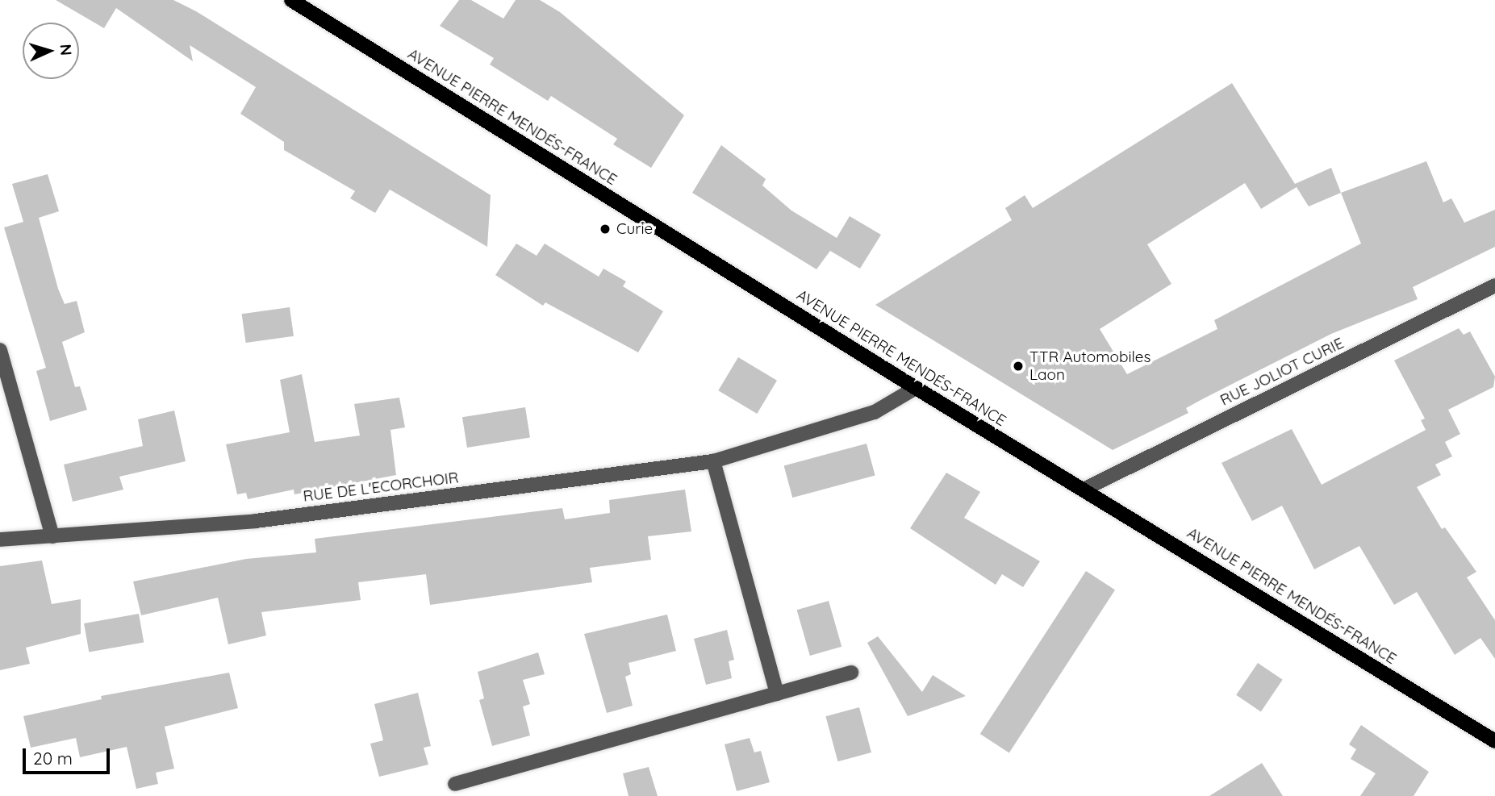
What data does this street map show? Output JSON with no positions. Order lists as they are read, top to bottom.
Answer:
{
  "streets": {
    "main road": ["AVENUE PIERRE MENDÉS-FRANCE"],
    "street": ["RUE JOLIOT CURIE", "RUE DE L'ECORCHOIR"]
  },
  "crossings": [
    ["AVENUE PIERRE MENDÉS-FRANCE", "RUE JOLIOT CURIE"],
    ["AVENUE PIERRE MENDÉS-FRANCE", "RUE DE L'ECORCHOIR"]
  ],
  "places": ["Curie", "TTR Automobiles Laon"],
  "scale_bar": "20 m",
  "north": "right"
}
